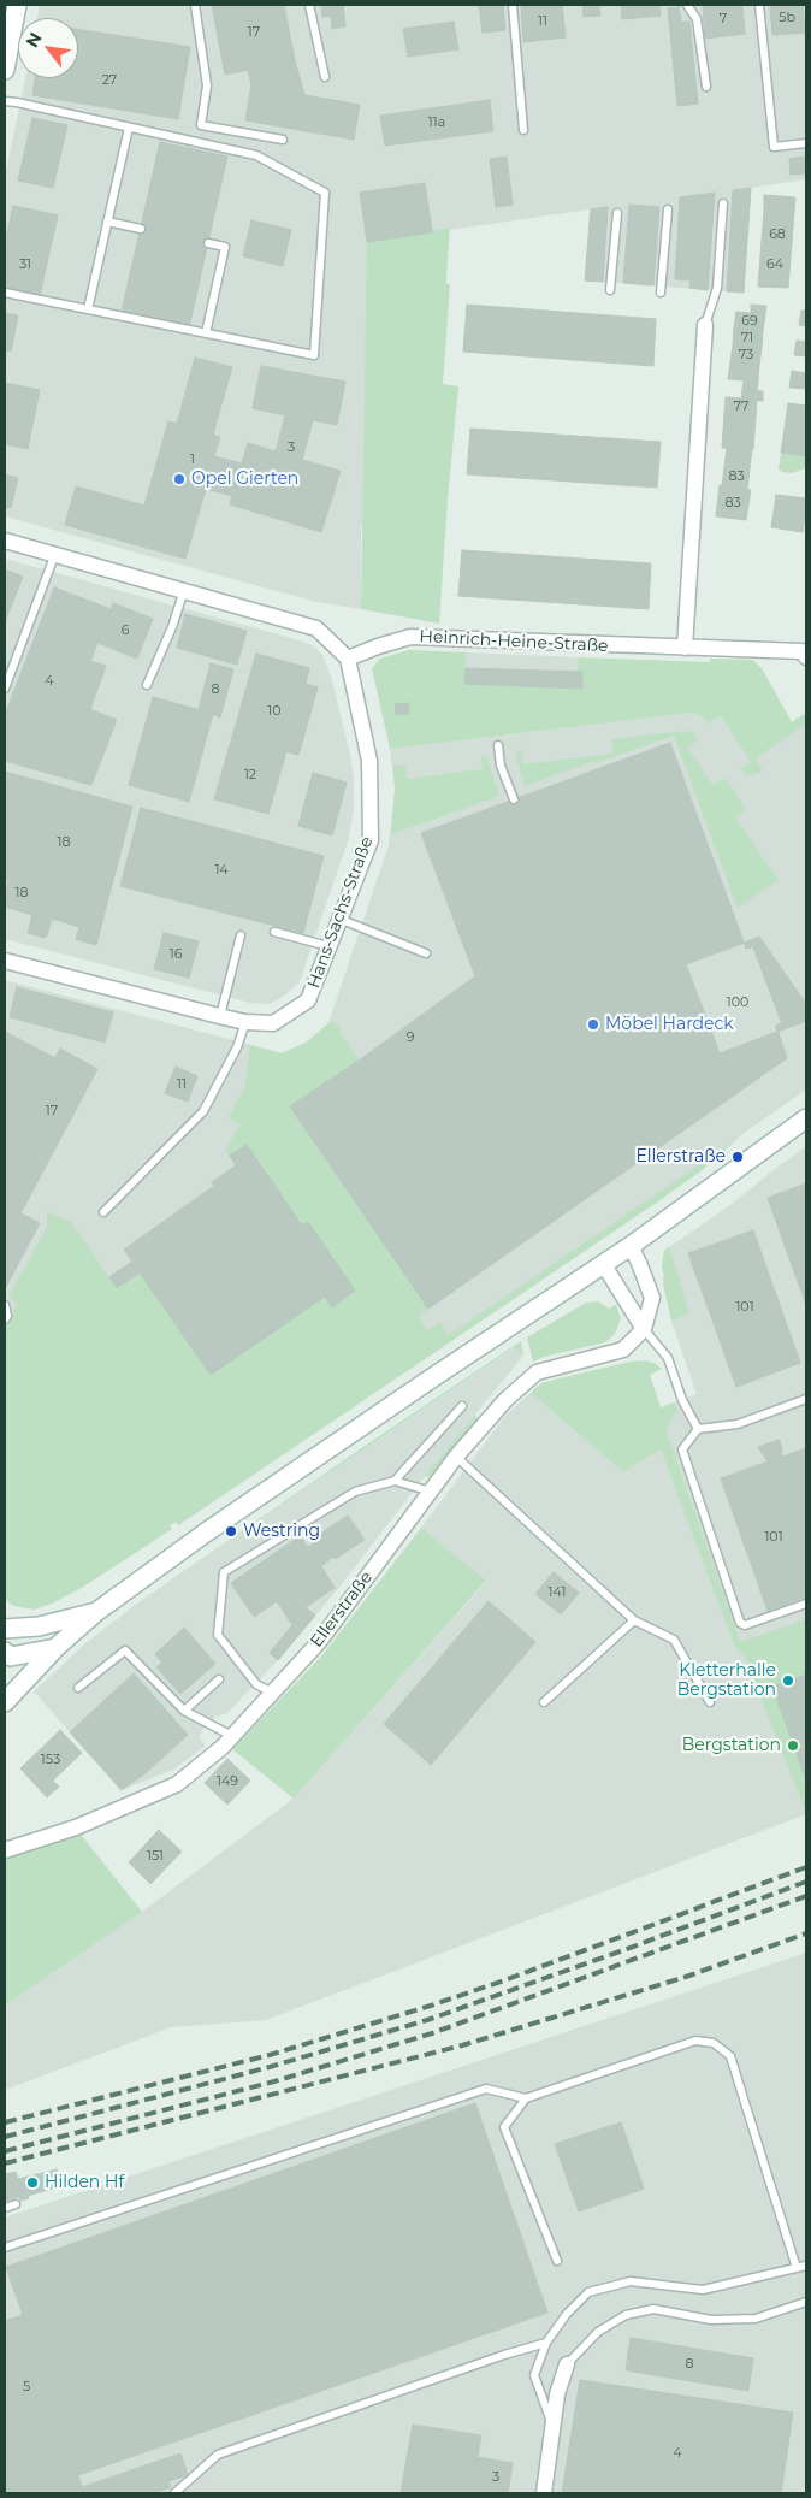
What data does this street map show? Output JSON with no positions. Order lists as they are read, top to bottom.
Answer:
{
  "streets": {
    "street": ["Heinrich-Heine-Straße", "Hans-Sachs-Straße", "Ellerstraße"]
  },
  "crossings": [
    ["Heinrich-Heine-Straße", "Hans-Sachs-Straße"]
  ],
  "places": [
    "Opel Gierten",
    "Möbel Hardeck",
    "Ellerstraße",
    "Westring",
    "Kletterhalle Bergstation",
    "Bergstation",
    "Hilden Hf"
  ],
  "house_numbers": [
    "5b",
    "7",
    "11",
    "17",
    "27",
    "11a",
    "68",
    "31",
    "64",
    "69",
    "71",
    "73",
    "77",
    "3",
    "1",
    "83",
    "83",
    "6",
    "4",
    "8",
    "10",
    "12",
    "18",
    "14",
    "18",
    "16",
    "100",
    "9",
    "11",
    "17",
    "101",
    "101",
    "141",
    "153",
    "149",
    "151",
    "8",
    "5",
    "4",
    "3"
  ],
  "north": "top left"
}
